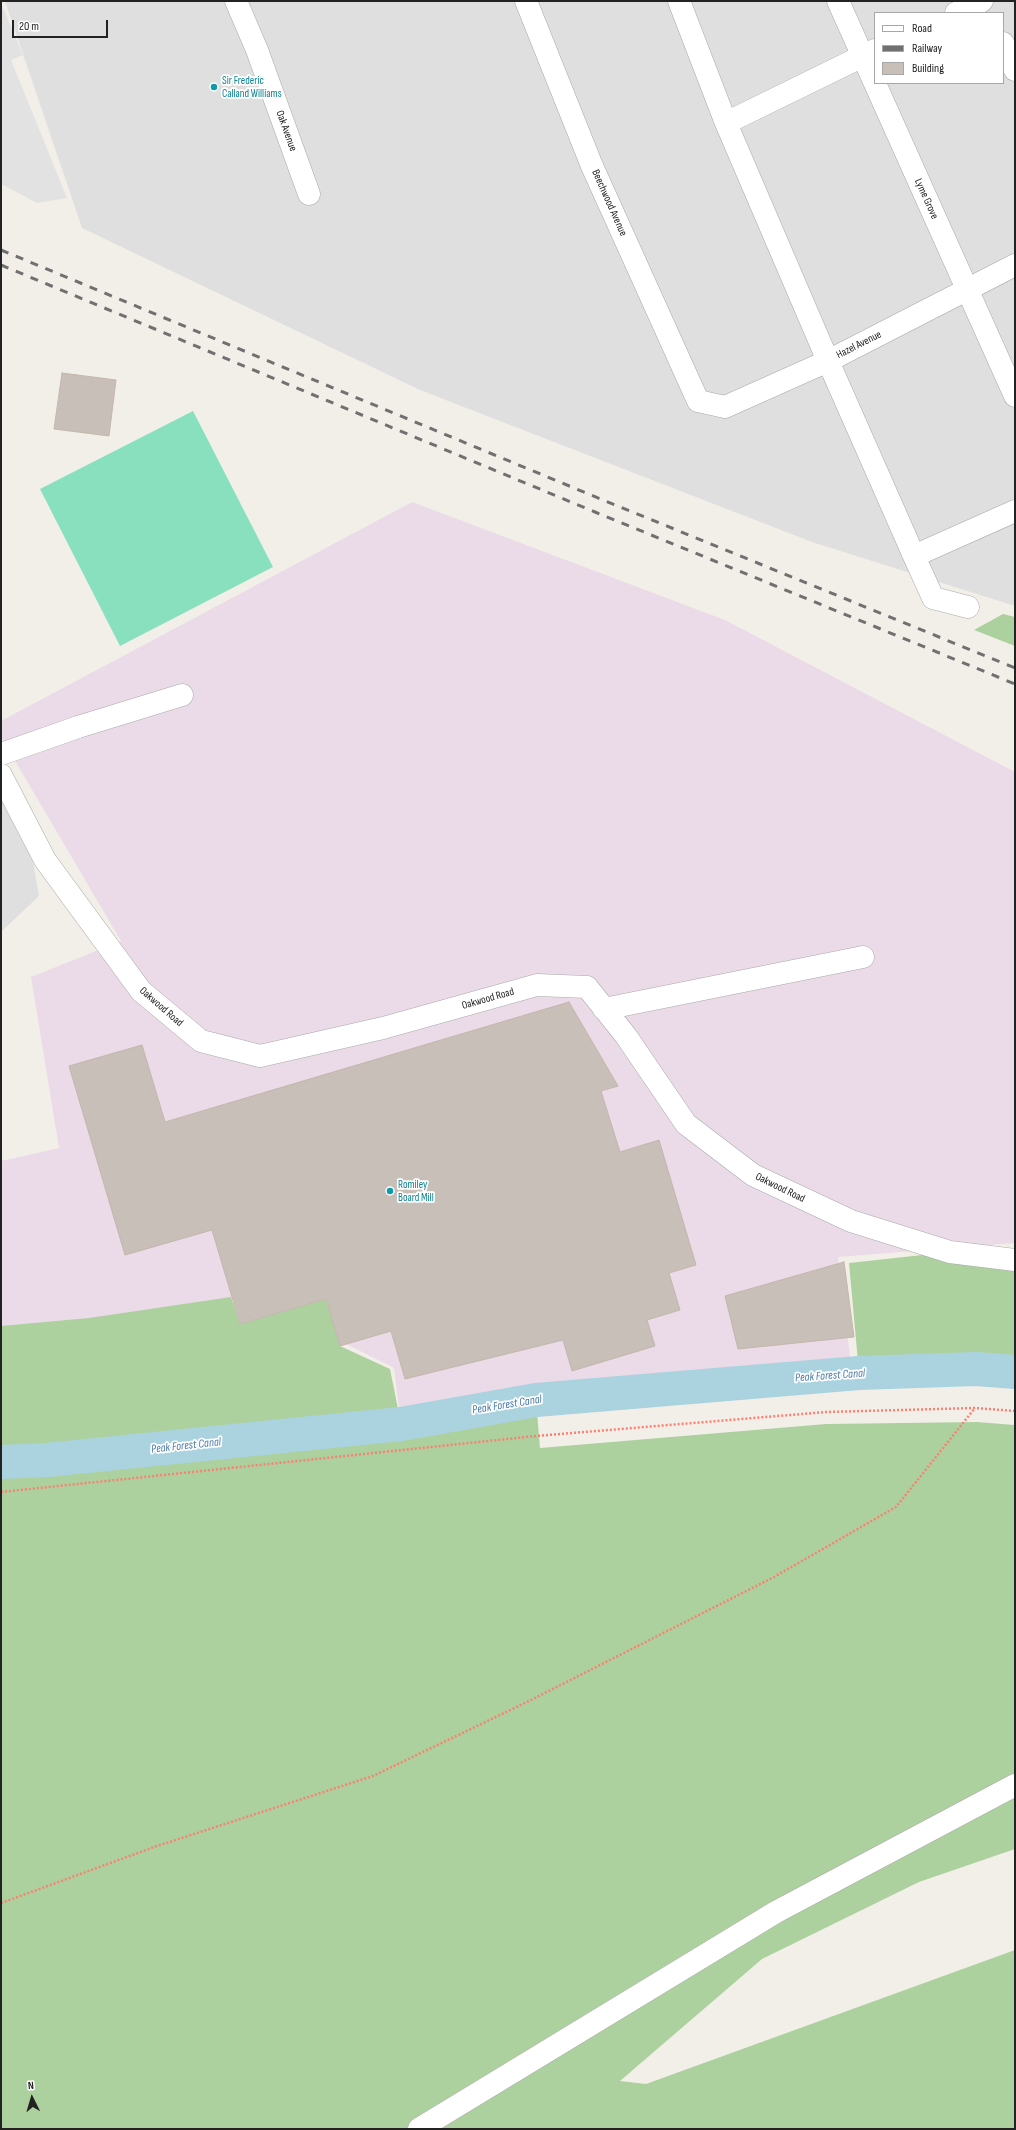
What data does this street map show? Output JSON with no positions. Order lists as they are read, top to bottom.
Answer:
{
  "streets": {
    "street": [
      "Oak Avenue",
      "Lyme Grove",
      "Beechwood Avenue",
      "Hazel Avenue",
      "Oakwood Road"
    ]
  },
  "crossings": [
    ["Lyme Grove", "Hazel Avenue"],
    ["Beechwood Avenue", "Hazel Avenue"]
  ],
  "water": ["Peak Forest Canal"],
  "places": ["Sir Frederic Calland Williams", "Romiley Board Mill"],
  "legend": ["Road", "Railway", "Building"],
  "scale_bar": "20 m",
  "north": "top"
}
